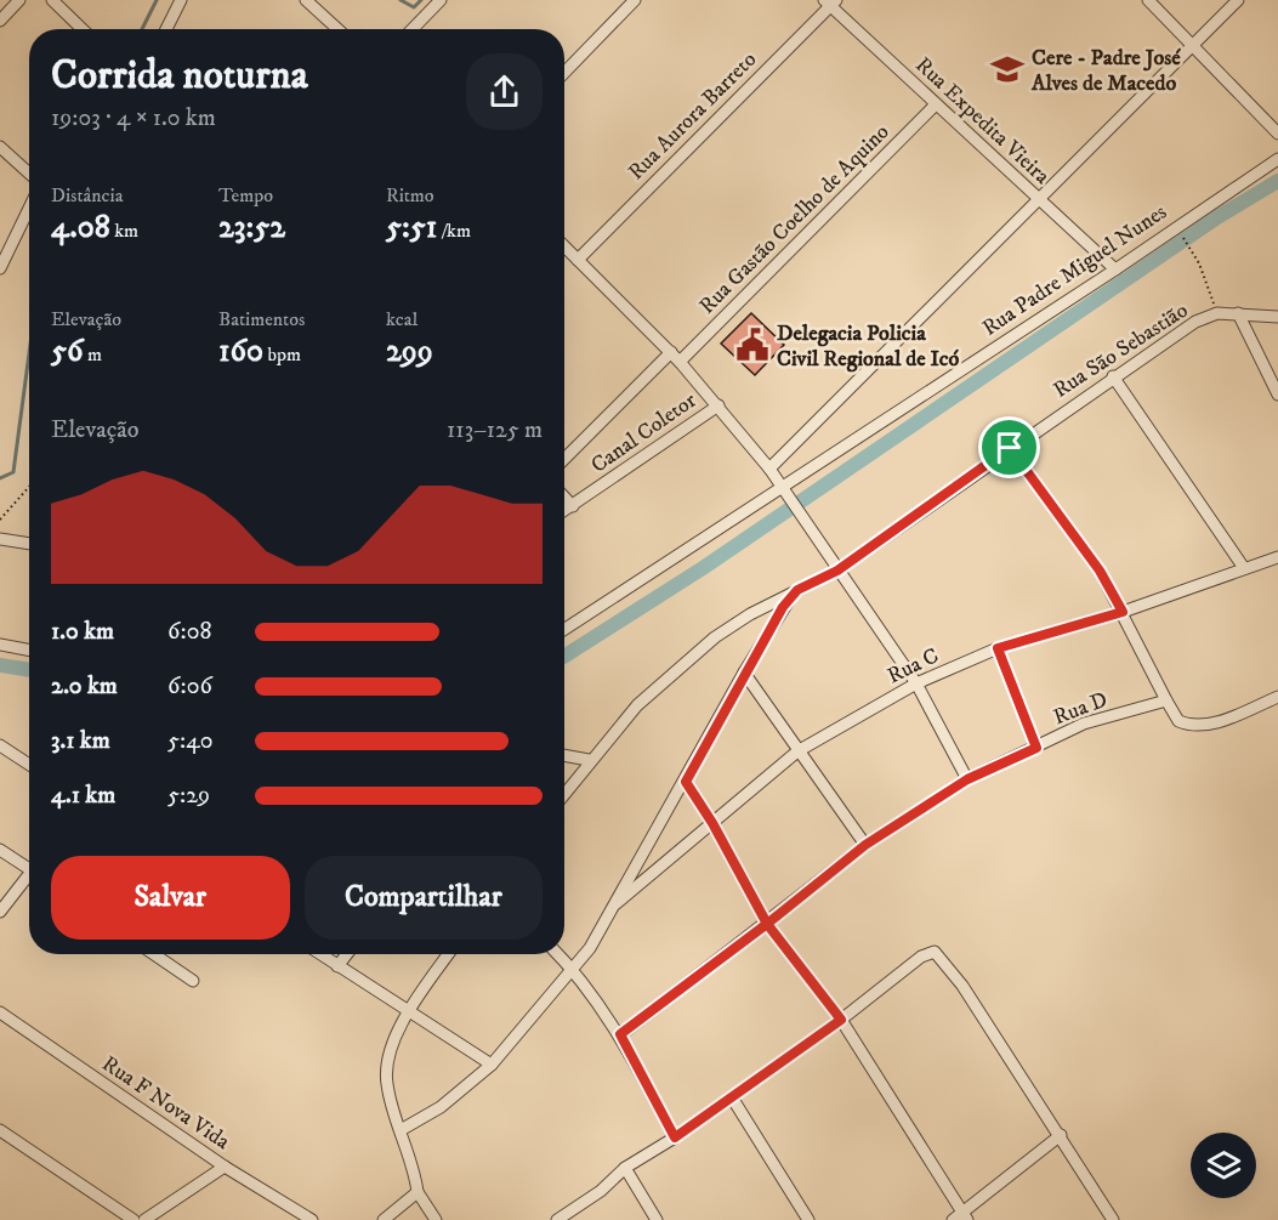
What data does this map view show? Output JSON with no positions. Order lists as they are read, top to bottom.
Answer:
{
  "streets": {
    "street": [
      "Rua Aurora Barreto",
      "Rua Expedita Vieira",
      "Rua Gastão Coelho de Aquino",
      "Rua Padre Miguel Nunes",
      "Rua São Sebastião",
      "Canal Coletor",
      "Rua C",
      "Rua D",
      "Rua F Nova Vida"
    ]
  },
  "crossings": [
    ["Rua Aurora Barreto", "Rua Expedita Vieira"],
    ["Rua Expedita Vieira", "Rua Gastão Coelho de Aquino"],
    ["Rua Expedita Vieira", "Rua Padre Miguel Nunes"]
  ],
  "places": {
    "school or university": ["Cere - Padre José Alves de Macedo"],
    "public building": ["Delegacia Policia Civil Regional de Icó"]
  },
  "page": {
    "heading": ["Corrida noturna", "19:03 · 4 × 1.0 km"],
    "stats": [
      ["Distância", "4.08 km"],
      ["Tempo", "23:52"],
      ["Ritmo", "5:51 /km"],
      ["Elevação", "56 m"],
      ["Batimentos", "160 bpm"],
      ["kcal", "299"]
    ],
    "chart": ["Elevação", "113–125 m"],
    "list": [
      {
        "name": "1.0 km",
        "note": "6:08"
      },
      {
        "name": "2.0 km",
        "note": "6:06"
      },
      {
        "name": "3.1 km",
        "note": "5:40"
      },
      {
        "name": "4.1 km",
        "note": "5:29"
      }
    ],
    "buttons": ["Salvar", "Compartilhar"]
  }
}
